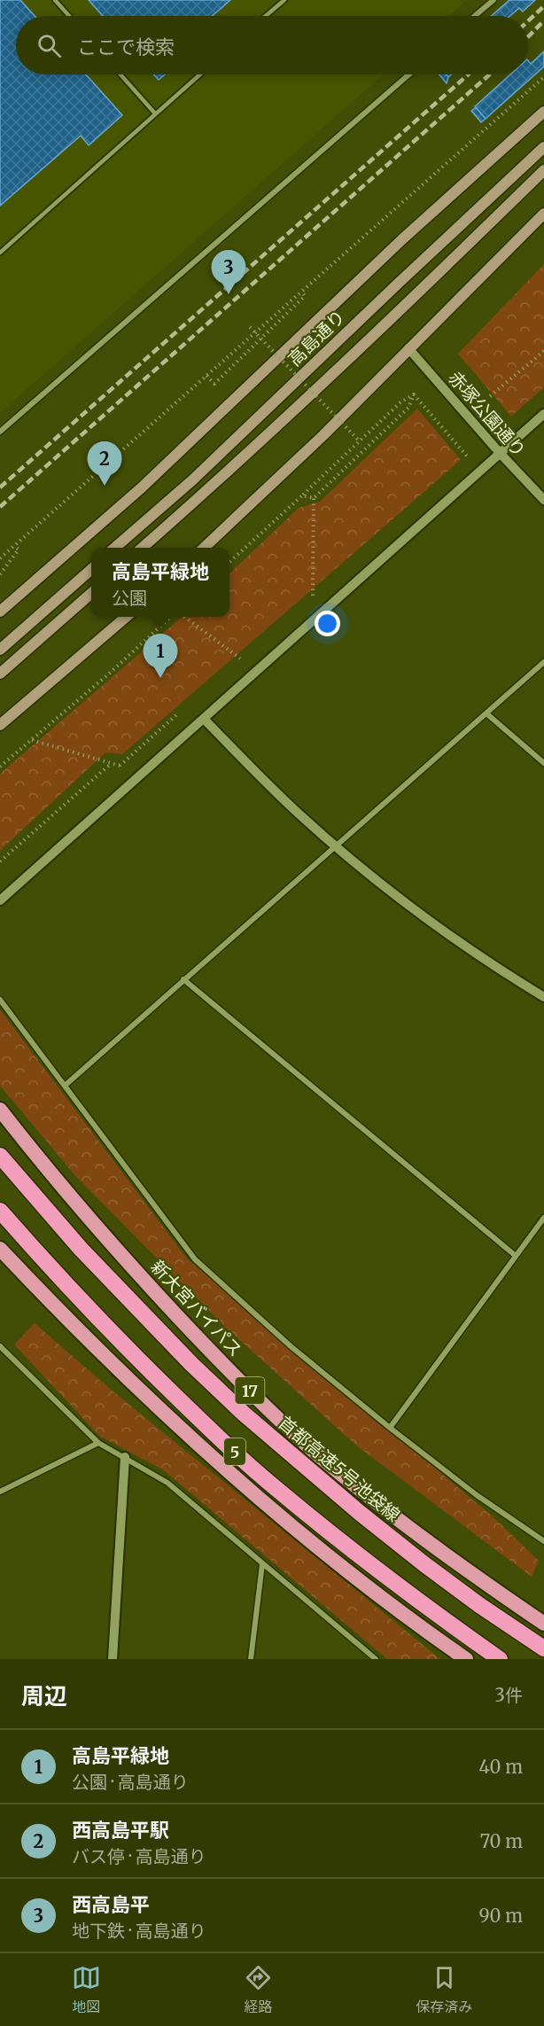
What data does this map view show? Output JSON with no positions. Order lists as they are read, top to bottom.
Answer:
{
  "streets": {
    "highway": [
      "新大宮バイパス",
      "17",
      "5",
      "首都高速5号池袋線"
    ],
    "main road": ["高島通り"],
    "street": ["赤塚公園通り"]
  },
  "page": {
    "search": "ここで検索",
    "pins": ["3", "2", "1"],
    "popup": ["高島平緑地", "公園"],
    "heading": ["周辺", "3件"],
    "list": [
      {
        "mark": "1",
        "name": "高島平緑地",
        "note": "公園 · 高島通り",
        "value": "40 m"
      },
      {
        "mark": "2",
        "name": "西高島平駅",
        "note": "バス停 · 高島通り",
        "value": "70 m"
      },
      {
        "mark": "3",
        "name": "西高島平",
        "note": "地下鉄 · 高島通り",
        "value": "90 m"
      }
    ],
    "nav": ["地図", "経路", "保存済み"]
  }
}
